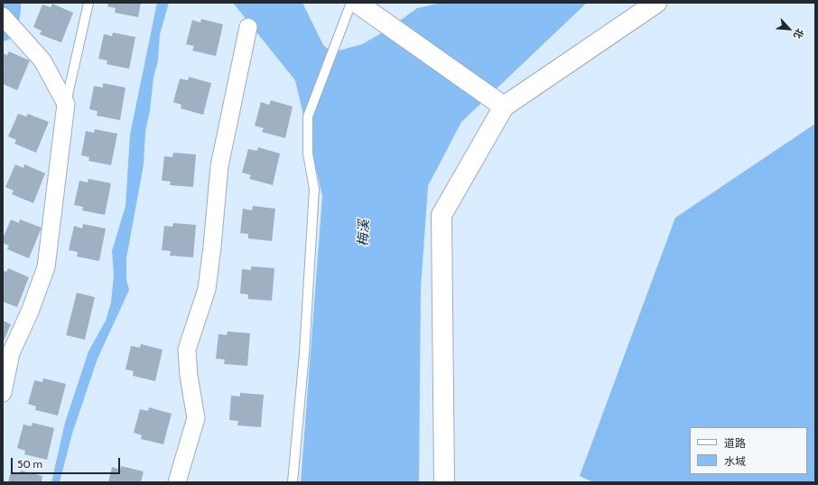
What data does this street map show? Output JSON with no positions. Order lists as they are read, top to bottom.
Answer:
{
  "water": ["梅溪"],
  "legend": ["道路", "水域"],
  "scale_bar": "50 m",
  "north": "bottom right"
}
